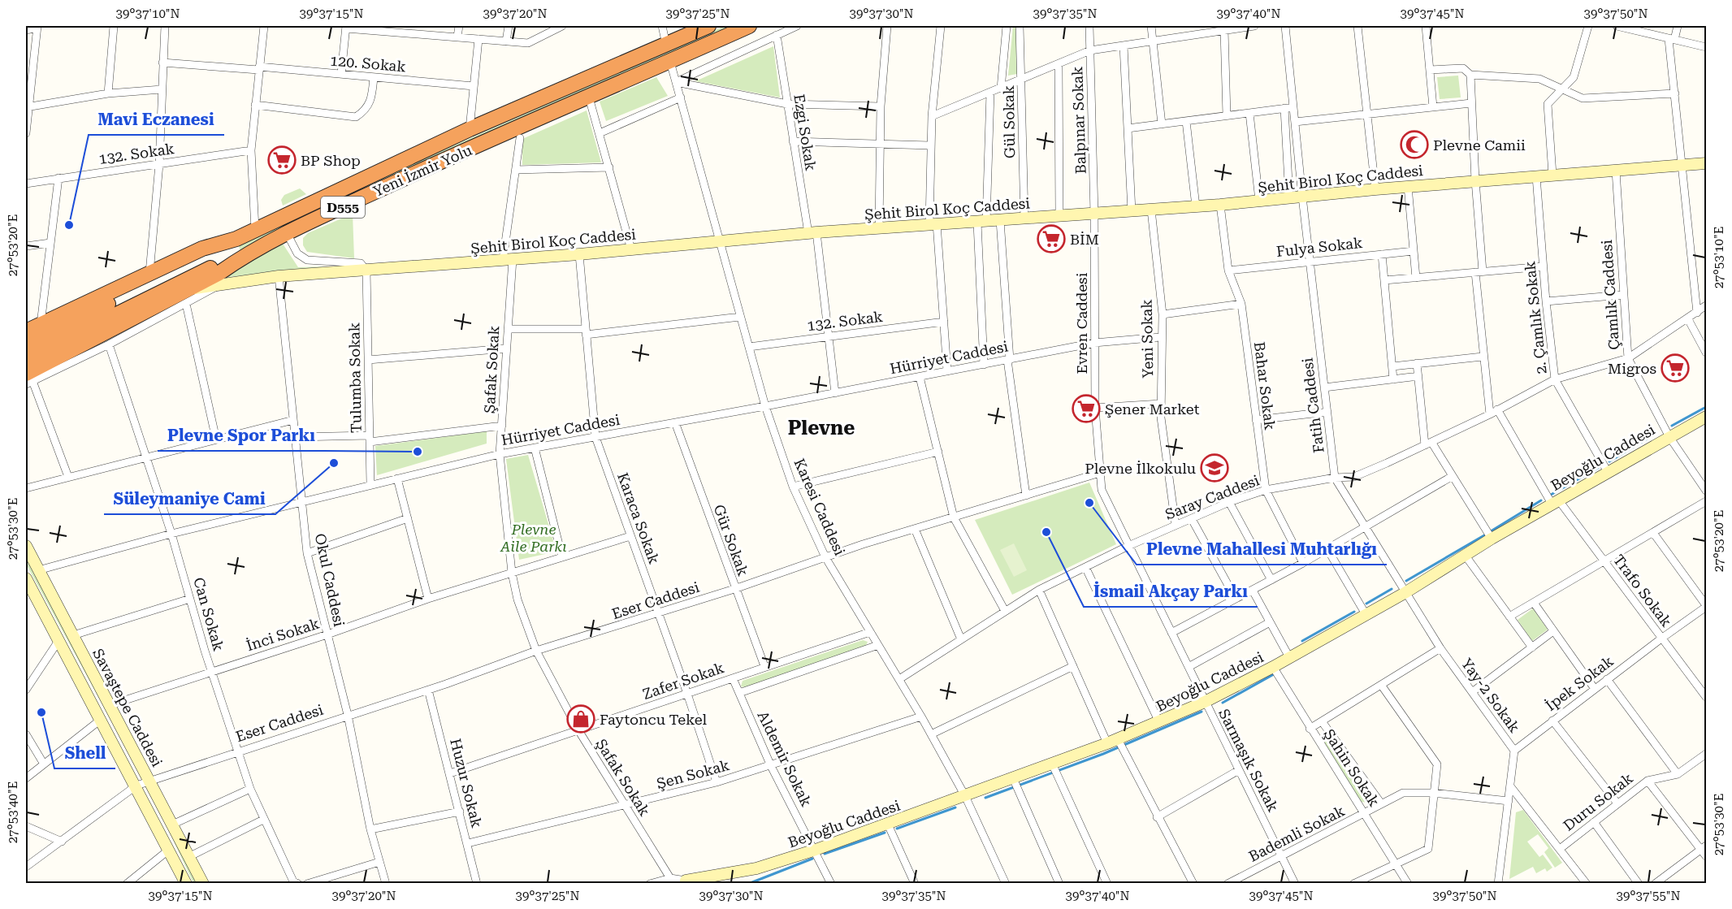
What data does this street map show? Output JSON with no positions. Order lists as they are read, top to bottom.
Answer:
{
  "streets": {
    "highway": ["Yeni İzmir Yolu", "D555"],
    "main road": ["Şehit Birol Koç Caddesi", "Beyoğlu Caddesi", "Savaştepe Caddesi"],
    "street": [
      "120. Sokak",
      "Balpınar Sokak",
      "Gül Sokak",
      "Ezgi Sokak",
      "132. Sokak",
      "Fulya Sokak",
      "Çamlık Caddesi",
      "2. Çamlık Sokak",
      "Evren Caddesi",
      "Yeni Sokak",
      "Hürriyet Caddesi",
      "Şafak Sokak",
      "Tulumba Sokak",
      "Bahar Sokak",
      "Fatih Caddesi",
      "Saray Caddesi",
      "Karesi Caddesi",
      "Karaca Sokak",
      "Gür Sokak",
      "Okul Caddesi",
      "Trafo Sokak",
      "Eser Caddesi",
      "Can Sokak",
      "İnci Sokak",
      "Zafer Sokak",
      "İpek Sokak",
      "Yay-2 Sokak",
      "Aldemir Sokak",
      "Sarmaşık Sokak",
      "Şahin Sokak",
      "Şen Sokak",
      "Huzur Sokak",
      "Duru Sokak",
      "Bademli Sokak"
    ]
  },
  "crossings": [
    ["Balpınar Sokak", "Şehit Birol Koç Caddesi"],
    ["Balpınar Sokak", "Evren Caddesi"],
    ["Gül Sokak", "Şehit Birol Koç Caddesi"],
    ["Ezgi Sokak", "132. Sokak"],
    ["Ezgi Sokak", "Şehit Birol Koç Caddesi"],
    ["Ezgi Sokak", "Hürriyet Caddesi"],
    ["132. Sokak", "Karesi Caddesi"],
    ["Yeni İzmir Yolu", "Şehit Birol Koç Caddesi"],
    ["Yeni İzmir Yolu", "Karesi Caddesi"],
    ["Şehit Birol Koç Caddesi", "Çamlık Caddesi"],
    ["Şehit Birol Koç Caddesi", "2. Çamlık Sokak"],
    ["Şehit Birol Koç Caddesi", "Evren Caddesi"],
    ["Şehit Birol Koç Caddesi", "Yeni Sokak"],
    ["Şehit Birol Koç Caddesi", "Şafak Sokak"],
    ["Şehit Birol Koç Caddesi", "Tulumba Sokak"],
    ["Şehit Birol Koç Caddesi", "Bahar Sokak"],
    ["Şehit Birol Koç Caddesi", "Fatih Caddesi"],
    ["Şehit Birol Koç Caddesi", "Karesi Caddesi"],
    ["Şehit Birol Koç Caddesi", "Karaca Sokak"],
    ["Şehit Birol Koç Caddesi", "Okul Caddesi"],
    ["Fulya Sokak", "Bahar Sokak"],
    ["Fulya Sokak", "Fatih Caddesi"],
    ["Çamlık Caddesi", "Beyoğlu Caddesi"],
    ["Çamlık Caddesi", "Saray Caddesi"],
    ["2. Çamlık Sokak", "Beyoğlu Caddesi"],
    ["2. Çamlık Sokak", "Saray Caddesi"],
    ["Evren Caddesi", "Hürriyet Caddesi"],
    ["Evren Caddesi", "Beyoğlu Caddesi"],
    ["Evren Caddesi", "Saray Caddesi"],
    ["Evren Caddesi", "Eser Caddesi"],
    ["Evren Caddesi", "Sarmaşık Sokak"],
    ["Yeni Sokak", "Hürriyet Caddesi"],
    ["Yeni Sokak", "Saray Caddesi"],
    ["Hürriyet Caddesi", "Şafak Sokak"],
    ["Hürriyet Caddesi", "Tulumba Sokak"],
    ["Hürriyet Caddesi", "Karesi Caddesi"],
    ["Hürriyet Caddesi", "Karaca Sokak"],
    ["Hürriyet Caddesi", "Gür Sokak"],
    ["Hürriyet Caddesi", "Okul Caddesi"],
    ["Hürriyet Caddesi", "Can Sokak"],
    ["Hürriyet Caddesi", "Savaştepe Caddesi"],
    ["Şafak Sokak", "Eser Caddesi"],
    ["Şafak Sokak", "İnci Sokak"],
    ["Şafak Sokak", "Zafer Sokak"],
    ["Şafak Sokak", "Şen Sokak"],
    ["Bahar Sokak", "Saray Caddesi"],
    ["Fatih Caddesi", "Beyoğlu Caddesi"],
    ["Fatih Caddesi", "Saray Caddesi"],
    ["Fatih Caddesi", "Yay-2 Sokak"],
    ["Beyoğlu Caddesi", "Karesi Caddesi"],
    ["Beyoğlu Caddesi", "Trafo Sokak"],
    ["Beyoğlu Caddesi", "Yay-2 Sokak"],
    ["Beyoğlu Caddesi", "Aldemir Sokak"],
    ["Beyoğlu Caddesi", "Sarmaşık Sokak"],
    ["Beyoğlu Caddesi", "Şahin Sokak"],
    ["Saray Caddesi", "Karesi Caddesi"],
    ["Saray Caddesi", "Trafo Sokak"],
    ["Karesi Caddesi", "Eser Caddesi"],
    ["Karesi Caddesi", "Zafer Sokak"],
    ["Karesi Caddesi", "Şen Sokak"],
    ["Karaca Sokak", "Eser Caddesi"],
    ["Karaca Sokak", "İnci Sokak"],
    ["Karaca Sokak", "Zafer Sokak"],
    ["Karaca Sokak", "Şen Sokak"],
    ["Gür Sokak", "Eser Caddesi"],
    ["Gür Sokak", "Zafer Sokak"],
    ["Okul Caddesi", "Eser Caddesi"],
    ["Okul Caddesi", "İnci Sokak"],
    ["Trafo Sokak", "İpek Sokak"],
    ["Eser Caddesi", "Can Sokak"],
    ["Eser Caddesi", "Savaştepe Caddesi"],
    ["Eser Caddesi", "Huzur Sokak"],
    ["Can Sokak", "İnci Sokak"],
    ["İnci Sokak", "Savaştepe Caddesi"],
    ["Zafer Sokak", "Aldemir Sokak"],
    ["Zafer Sokak", "Huzur Sokak"],
    ["İpek Sokak", "Yay-2 Sokak"],
    ["Yay-2 Sokak", "Bademli Sokak"],
    ["Aldemir Sokak", "Şen Sokak"],
    ["Sarmaşık Sokak", "Bademli Sokak"],
    ["Şahin Sokak", "Bademli Sokak"],
    ["Şen Sokak", "Huzur Sokak"]
  ],
  "districts": ["Plevne"],
  "parks": ["Plevne Aile Parkı"],
  "places": {
    "mosque": ["Plevne Camii"],
    "supermarket": [
      "BP Shop",
      "BİM",
      "Migros",
      "Şener Market"
    ],
    "other": [
      "Mavi Eczanesi",
      "Plevne Spor Parkı",
      "Süleymaniye Cami",
      "Plevne Mahallesi Muhtarlığı",
      "İsmail Akçay Parkı",
      "Shell"
    ],
    "school or university": ["Plevne İlkokulu"],
    "shop": ["Faytoncu Tekel"]
  },
  "coordinates": [
    "39°37'10\"N",
    "39°37'15\"N",
    "39°37'20\"N",
    "39°37'25\"N",
    "39°37'30\"N",
    "39°37'35\"N",
    "39°37'40\"N",
    "39°37'45\"N",
    "39°37'50\"N",
    "27°53'20\"E",
    "27°53'10\"E",
    "27°53'30\"E",
    "27°53'40\"E",
    "39°37'55\"N"
  ]
}
